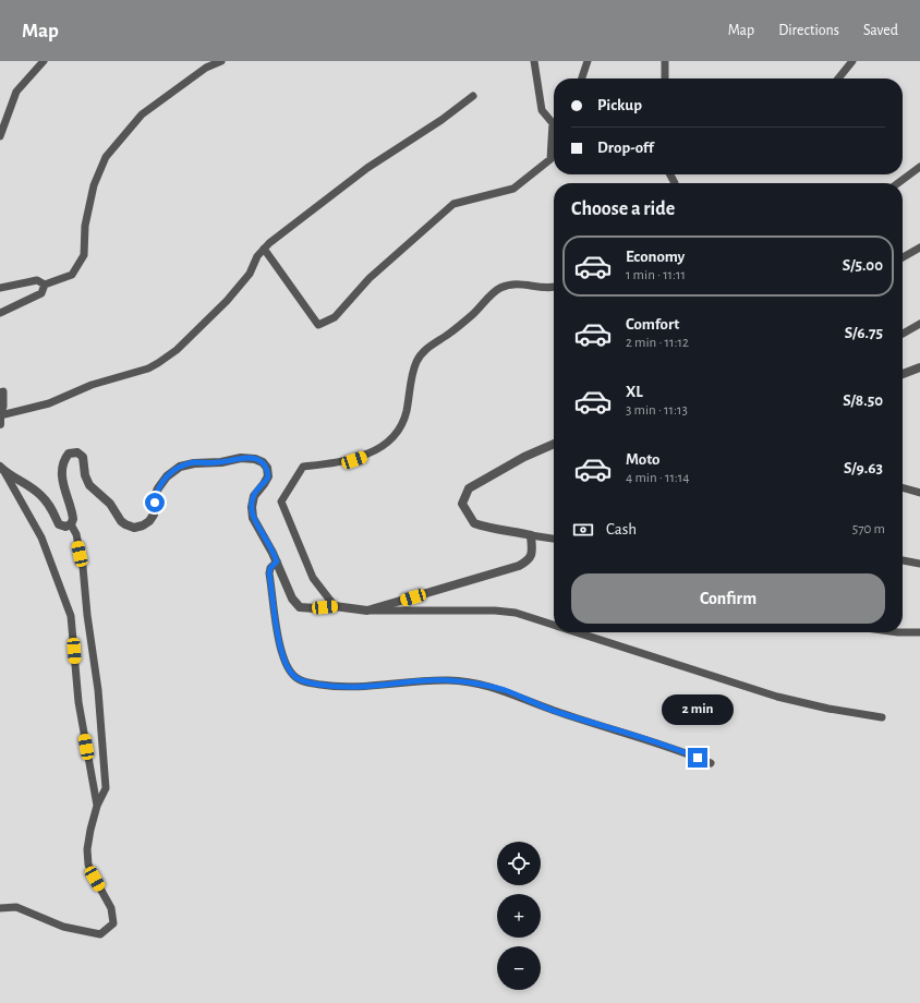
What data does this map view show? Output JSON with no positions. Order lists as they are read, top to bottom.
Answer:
{
  "page": {
    "header": "Map",
    "nav": ["Map", "Directions", "Saved"],
    "banner": ["Pickup", "Drop-off"],
    "heading": "Choose a ride",
    "list": [
      {
        "name": "Economy",
        "note": "1 min · 11:11",
        "value": "S/5.00"
      },
      {
        "name": "Comfort",
        "note": "2 min · 11:12",
        "value": "S/6.75"
      },
      {
        "name": "XL",
        "note": "3 min · 11:13",
        "value": "S/8.50"
      },
      {
        "name": "Moto",
        "note": "4 min · 11:14",
        "value": "S/9.63"
      }
    ],
    "pay": ["Cash", "570 m"],
    "buttons": "Confirm",
    "bubble": "2 min",
    "map_buttons": ["+", "−"]
  }
}
